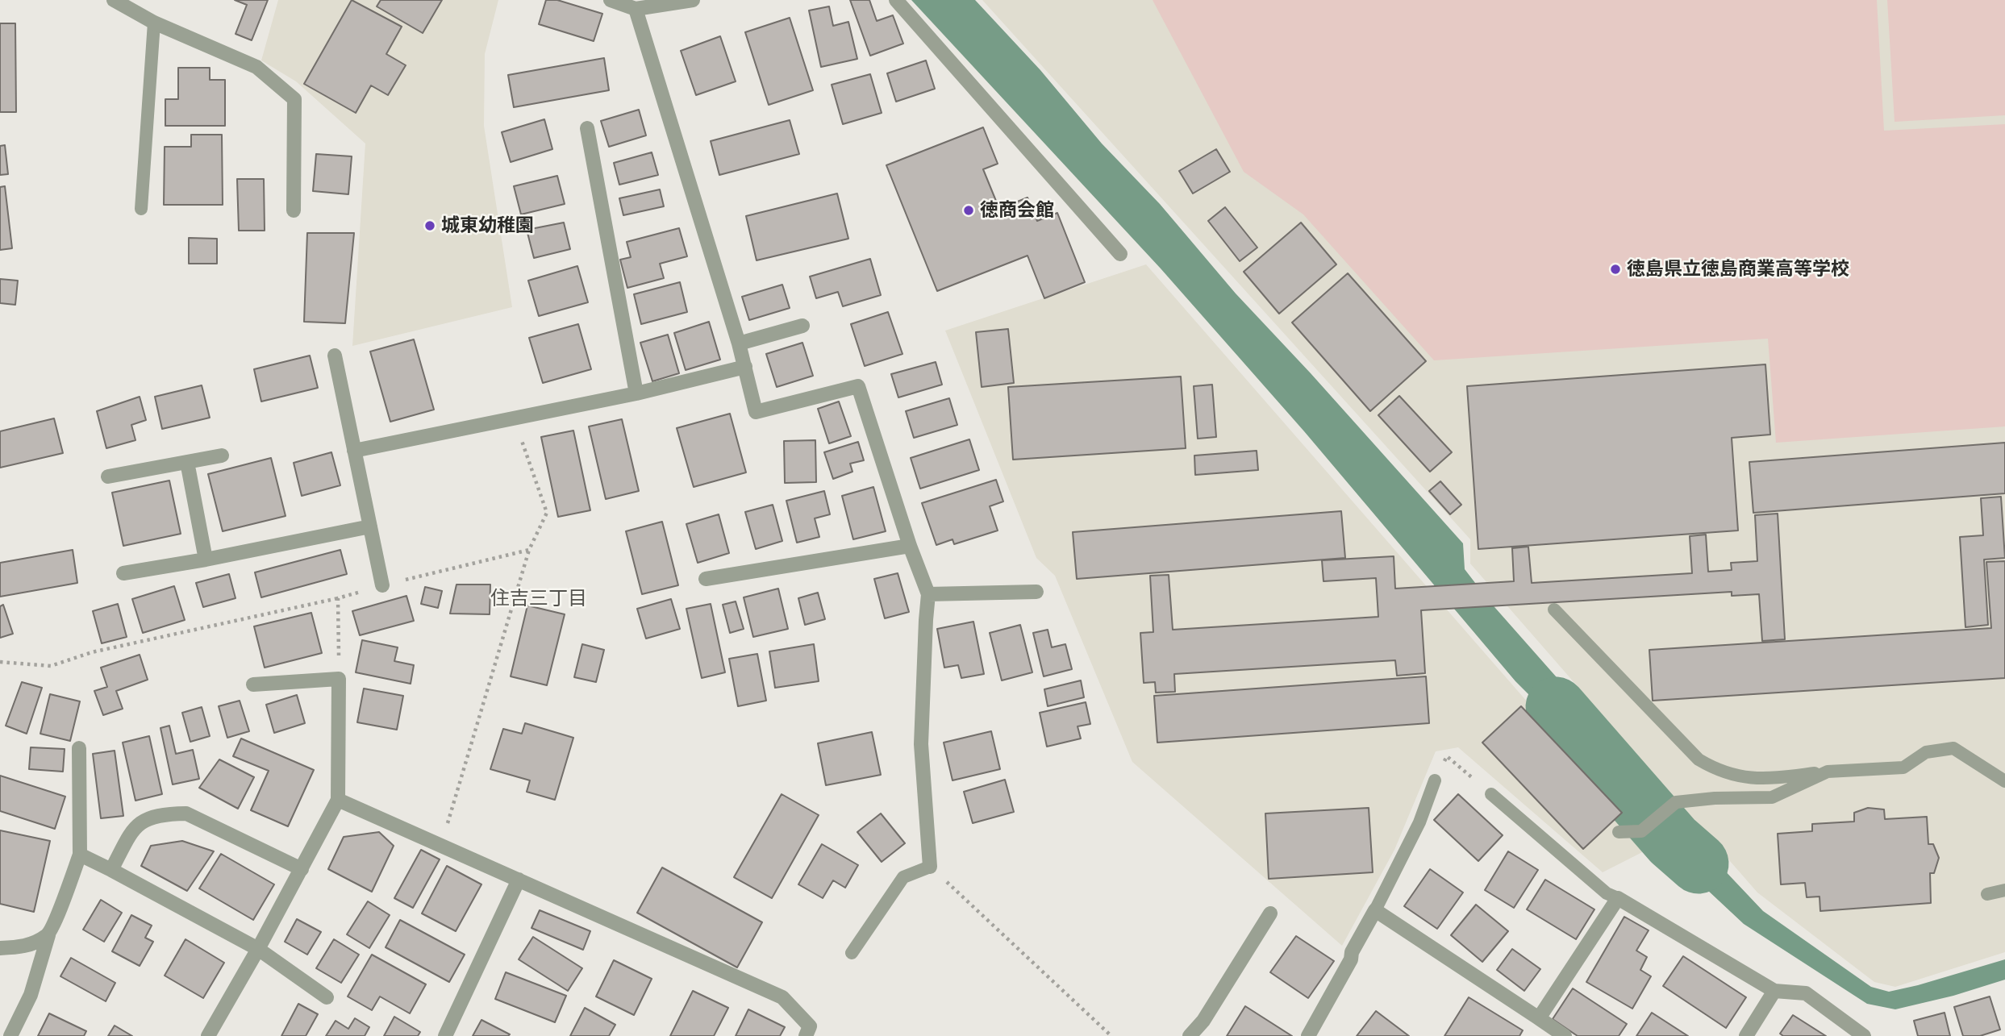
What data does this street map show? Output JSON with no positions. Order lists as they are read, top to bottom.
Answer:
{
  "districts": ["住吉三丁目"],
  "places": ["徳商会館", "城東幼稚園", "徳島県立徳島商業高等学校"]
}
